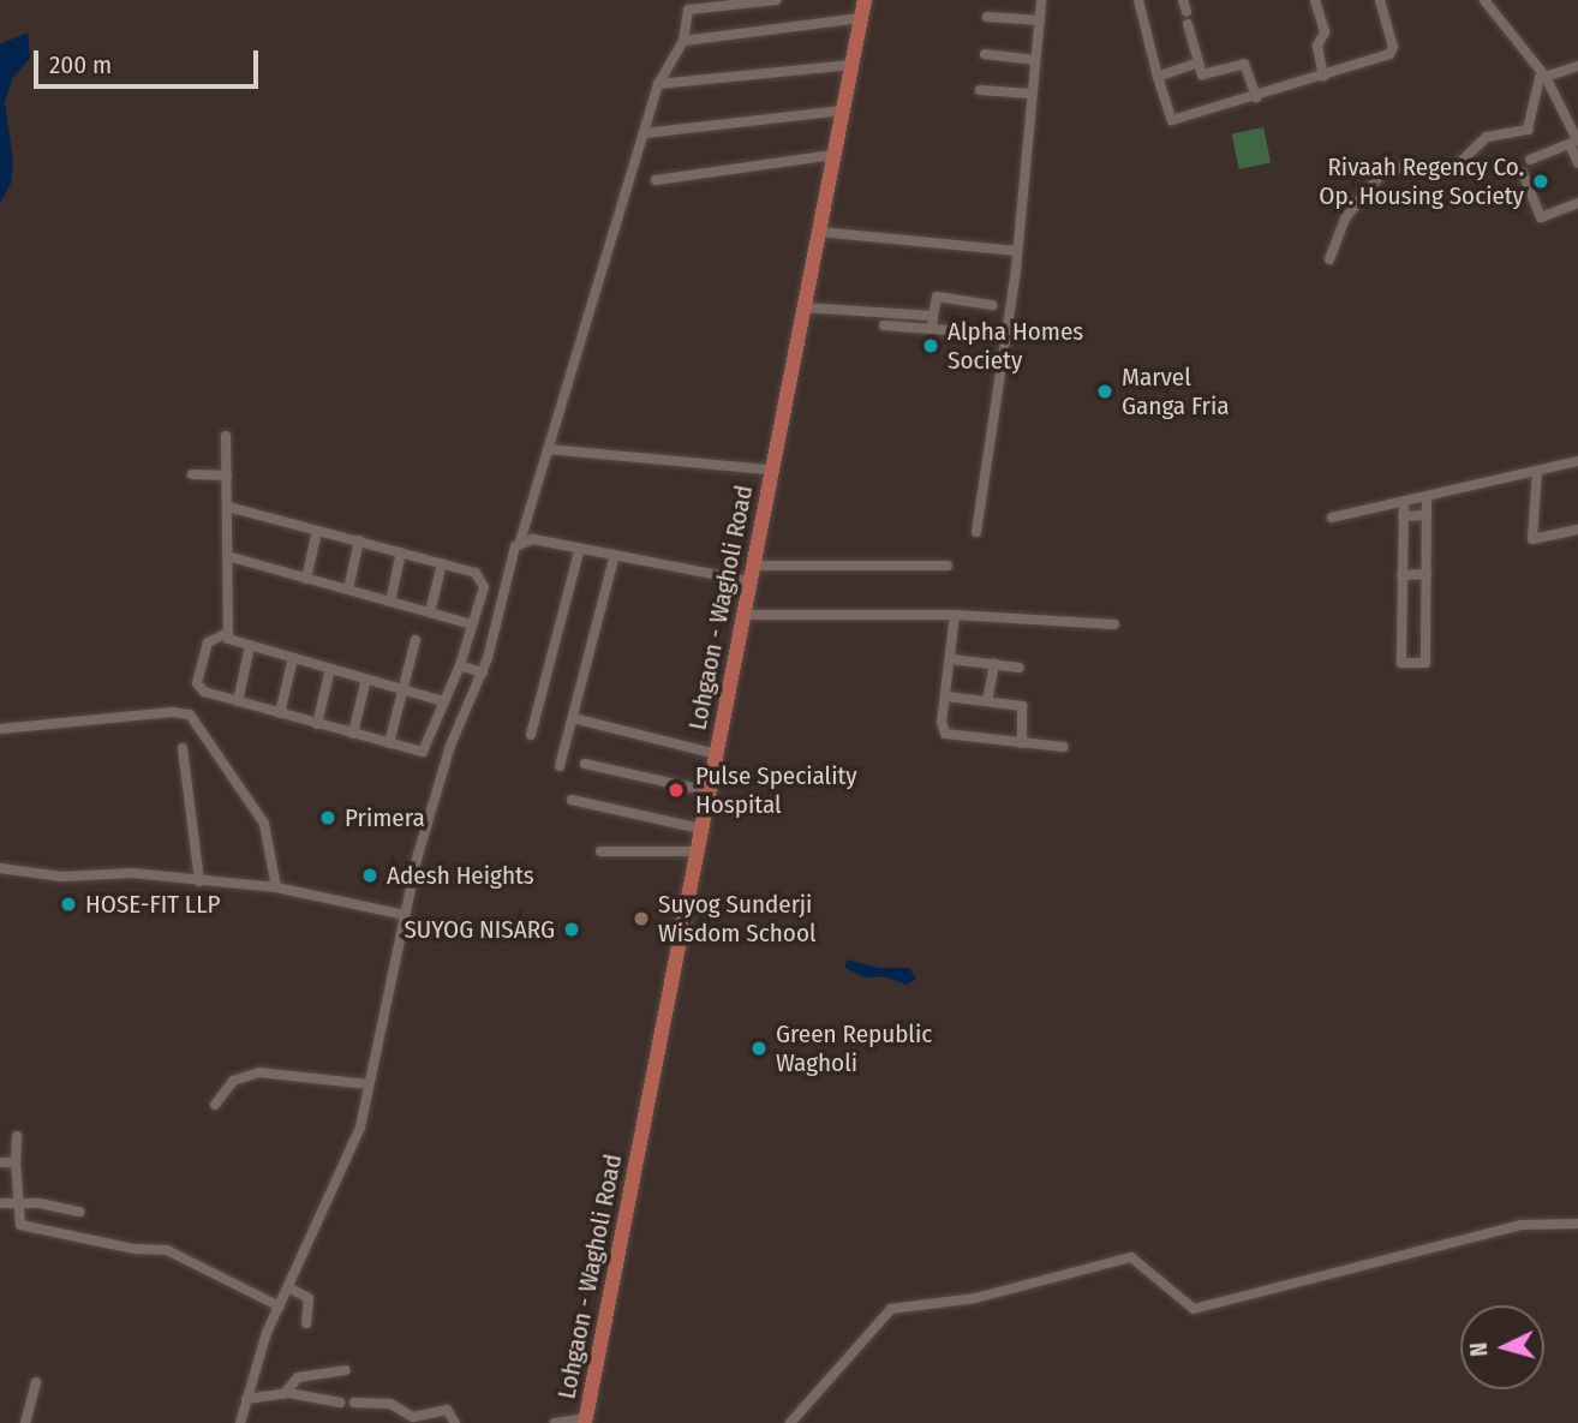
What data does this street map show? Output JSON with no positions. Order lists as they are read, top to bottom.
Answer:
{
  "streets": {
    "main road": ["Lohgaon - Wagholi Road"]
  },
  "places": [
    "Rivaah Regency Co. Op. Housing Society",
    "Alpha Homes Society",
    "Marvel Ganga Fria",
    "Pulse Speciality Hospital",
    "Primera",
    "Adesh Heights",
    "HOSE-FIT LLP",
    "Suyog Sunderji Wisdom School",
    "SUYOG NISARG",
    "Green Republic Wagholi"
  ],
  "scale_bar": "200 m",
  "north": "left"
}
